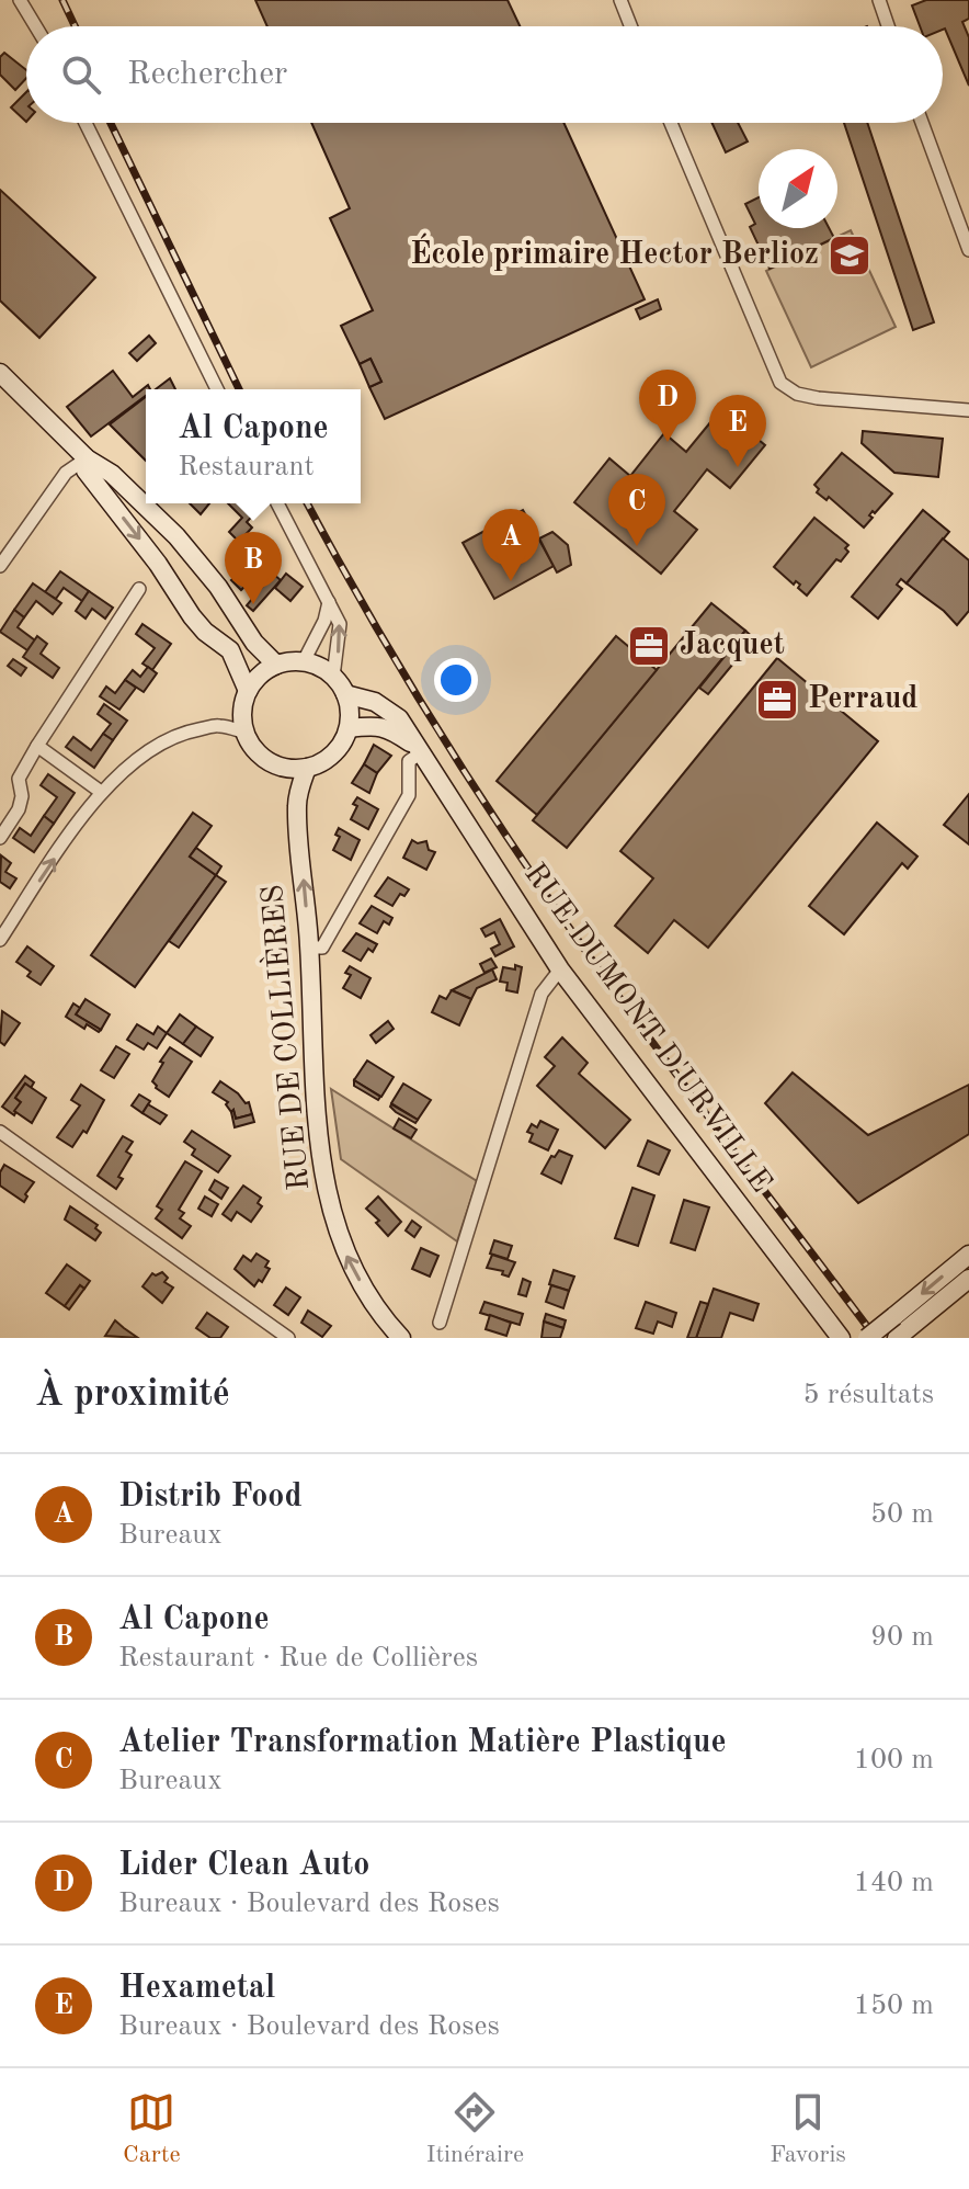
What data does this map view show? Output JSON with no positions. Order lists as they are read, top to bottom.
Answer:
{
  "streets": {
    "main road": ["RUE DUMONT D'URVILLE", "RUE DE COLLIÈRES"]
  },
  "crossings": [
    ["RUE DUMONT D'URVILLE", "RUE DE COLLIÈRES"]
  ],
  "one_way": ["RUE DE COLLIÈRES"],
  "places": {
    "school or university": ["École primaire Hector Berlioz"],
    "office": ["Jacquet", "Perraud"]
  },
  "north": "top right",
  "page": {
    "search": "Rechercher",
    "pins": [
      "D",
      "E",
      "C",
      "A",
      "B"
    ],
    "popup": ["Al Capone", "Restaurant"],
    "heading": ["À proximité", "5 résultats"],
    "list": [
      {
        "mark": "A",
        "name": "Distrib Food",
        "note": "Bureaux",
        "value": "50 m"
      },
      {
        "mark": "B",
        "name": "Al Capone",
        "note": "Restaurant · Rue de Collières",
        "value": "90 m"
      },
      {
        "mark": "C",
        "name": "Atelier Transformation Matière Plastique",
        "note": "Bureaux",
        "value": "100 m"
      },
      {
        "mark": "D",
        "name": "Lider Clean Auto",
        "note": "Bureaux · Boulevard des Roses",
        "value": "140 m"
      },
      {
        "mark": "E",
        "name": "Hexametal",
        "note": "Bureaux · Boulevard des Roses",
        "value": "150 m"
      }
    ],
    "nav": ["Carte", "Itinéraire", "Favoris"]
  }
}
